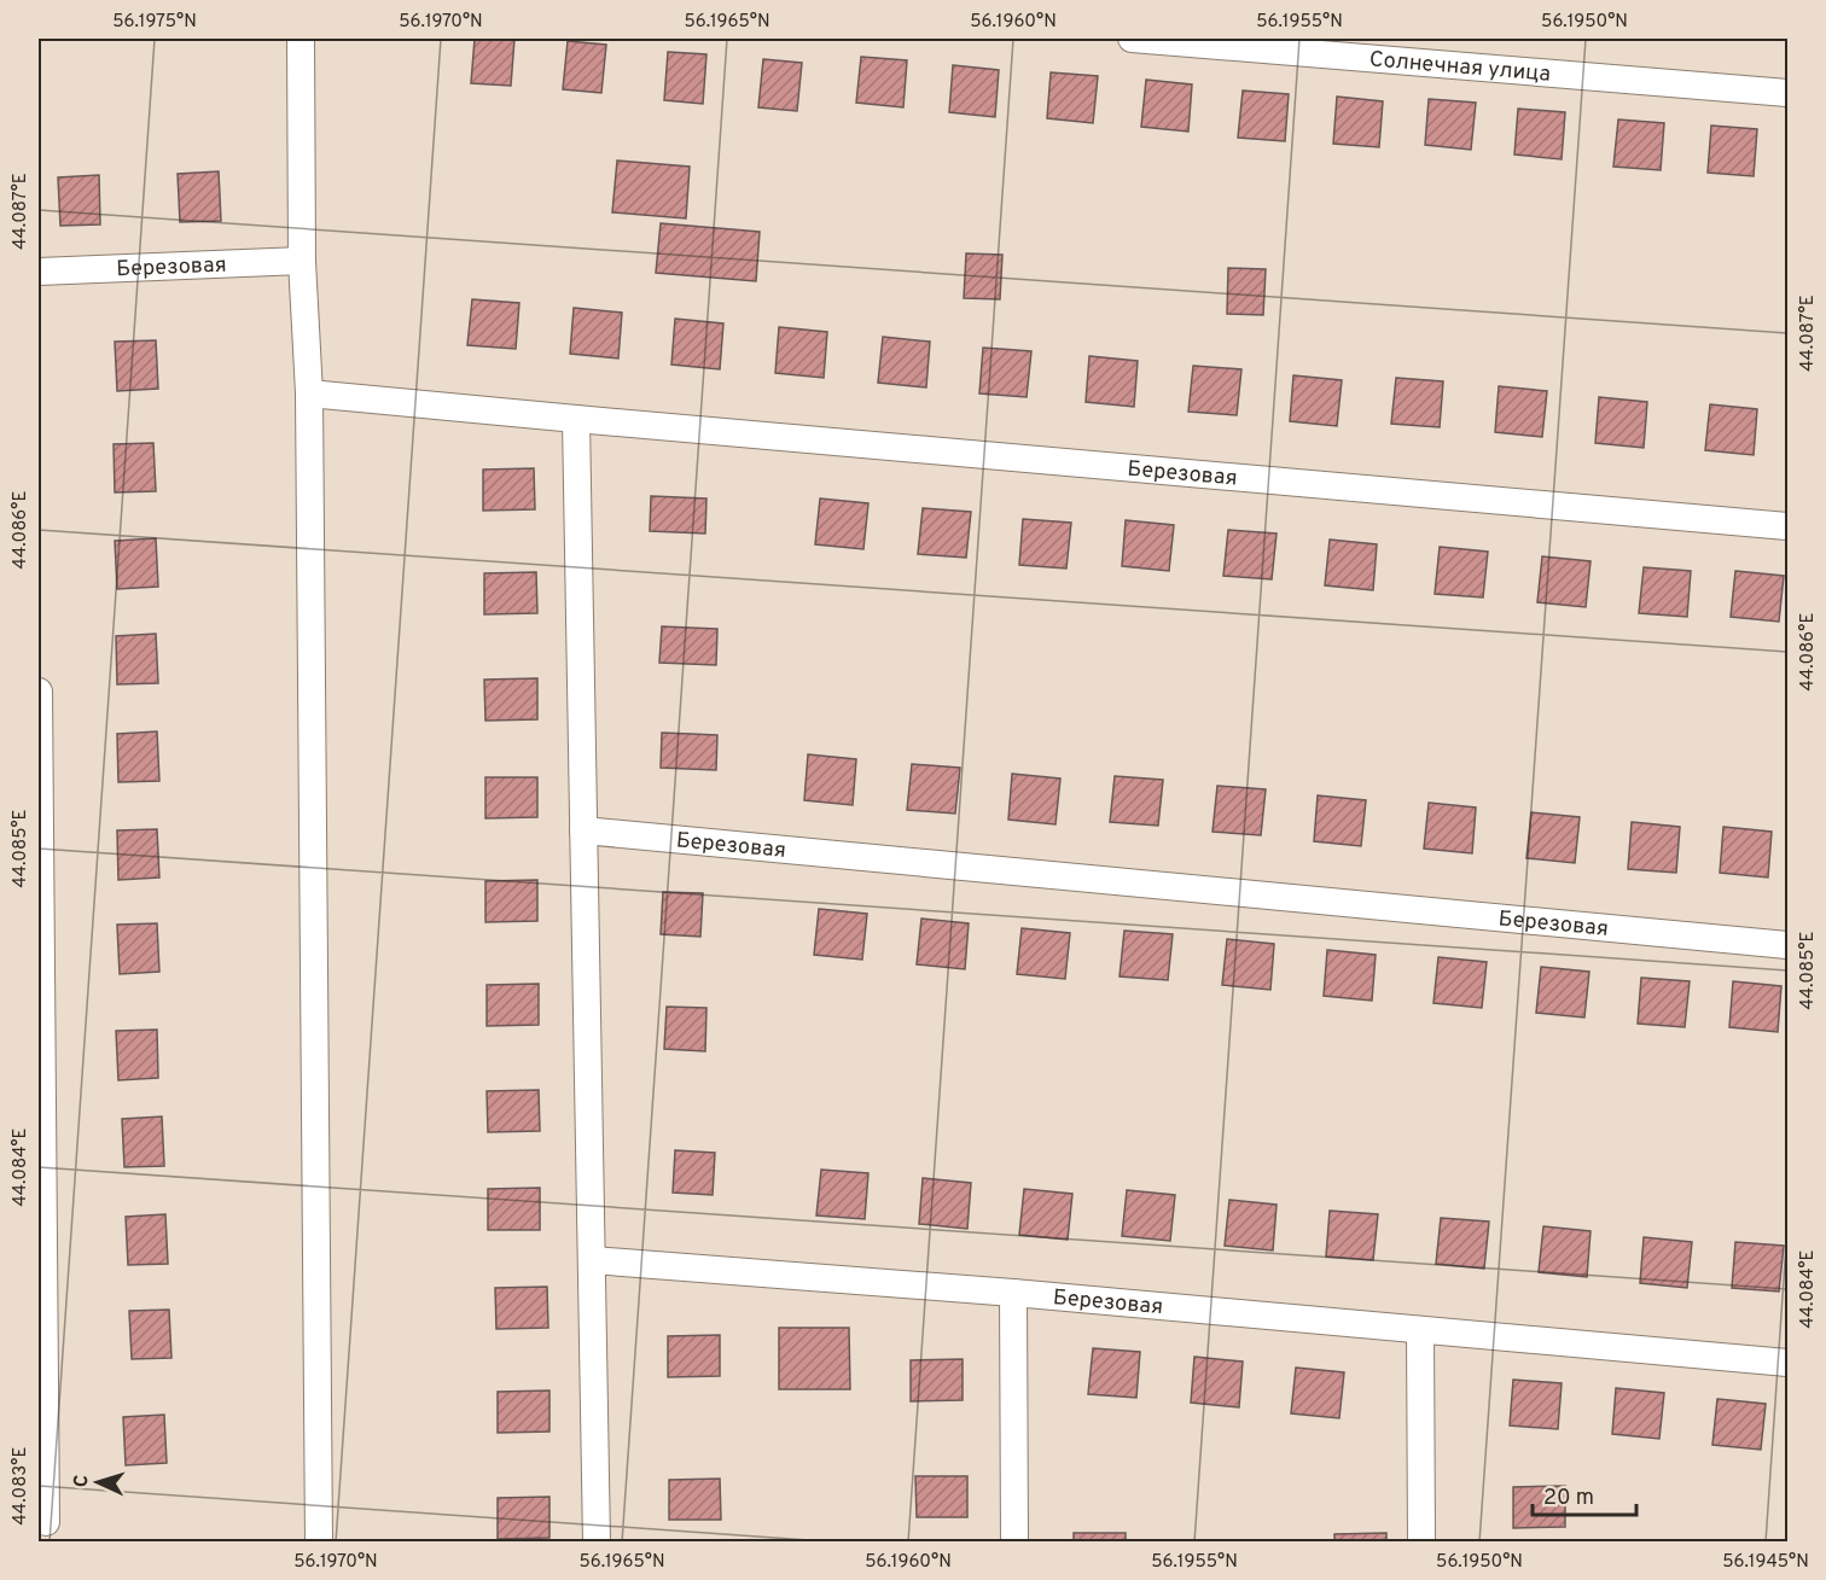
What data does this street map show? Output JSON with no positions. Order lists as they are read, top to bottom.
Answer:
{
  "streets": {
    "street": ["Солнечная улица", "Березовая"]
  },
  "scale_bar": "20 m",
  "north": "left",
  "coordinates": [
    "56.1975°N",
    "56.1970°N",
    "56.1965°N",
    "56.1960°N",
    "56.1955°N",
    "56.1950°N",
    "44.087°E",
    "44.086°E",
    "44.085°E",
    "44.084°E",
    "44.083°E",
    "56.1945°N"
  ]
}
